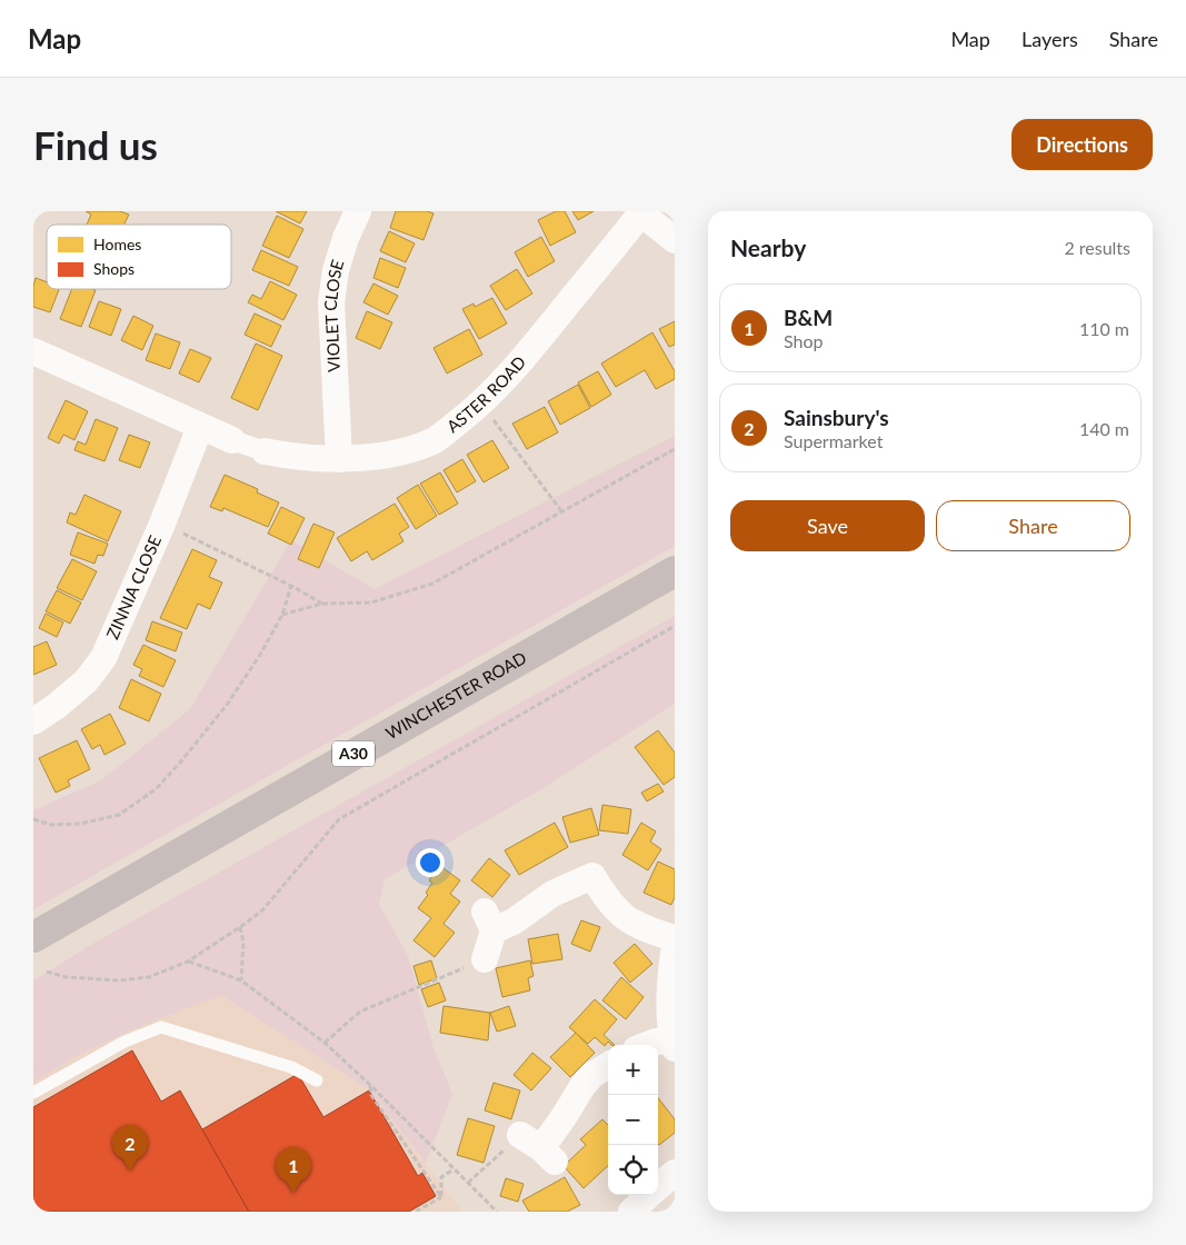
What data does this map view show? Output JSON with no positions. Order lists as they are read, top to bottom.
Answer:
{
  "streets": {
    "main road": ["WINCHESTER ROAD", "A30"],
    "street": ["VIOLET CLOSE", "ASTER ROAD", "ZINNIA CLOSE"]
  },
  "crossings": [
    ["VIOLET CLOSE", "ASTER ROAD"]
  ],
  "legend": ["Homes", "Shops"],
  "page": {
    "header": "Map",
    "nav": ["Map", "Layers", "Share"],
    "buttons": [
      "Directions",
      ["Save", "Share"]
    ],
    "title": "Find us",
    "heading": ["Nearby", "2 results"],
    "list": [
      {
        "mark": "1",
        "name": "B&M",
        "note": "Shop",
        "value": "110 m"
      },
      {
        "mark": "2",
        "name": "Sainsbury's",
        "note": "Supermarket",
        "value": "140 m"
      }
    ],
    "map_buttons": ["+", "−"],
    "pins": ["2", "1"]
  }
}
